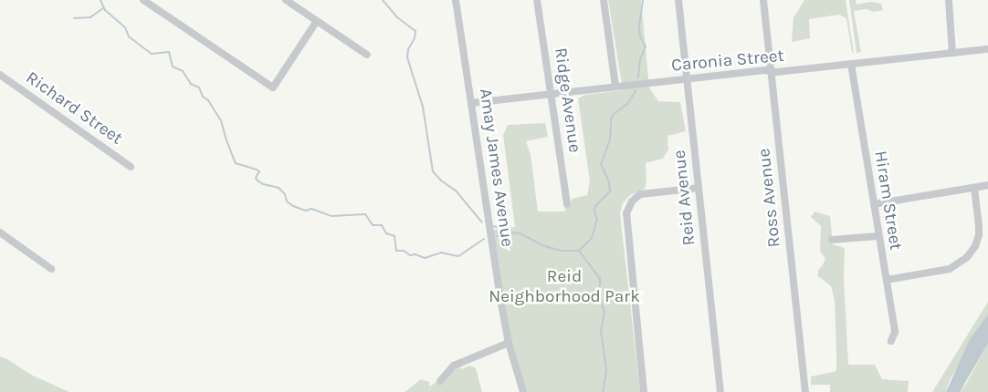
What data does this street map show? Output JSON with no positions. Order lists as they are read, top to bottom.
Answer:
{
  "streets": {
    "street": [
      "Caronia Street",
      "Ridge Avenue",
      "Richard Street",
      "Amay James Avenue",
      "Reid Avenue",
      "Ross Avenue",
      "Hiram Street"
    ]
  },
  "crossings": [
    ["Caronia Street", "Ridge Avenue"],
    ["Caronia Street", "Amay James Avenue"],
    ["Caronia Street", "Reid Avenue"],
    ["Caronia Street", "Ross Avenue"],
    ["Caronia Street", "Hiram Street"]
  ],
  "parks": ["Reid Neighborhood Park"]
}
